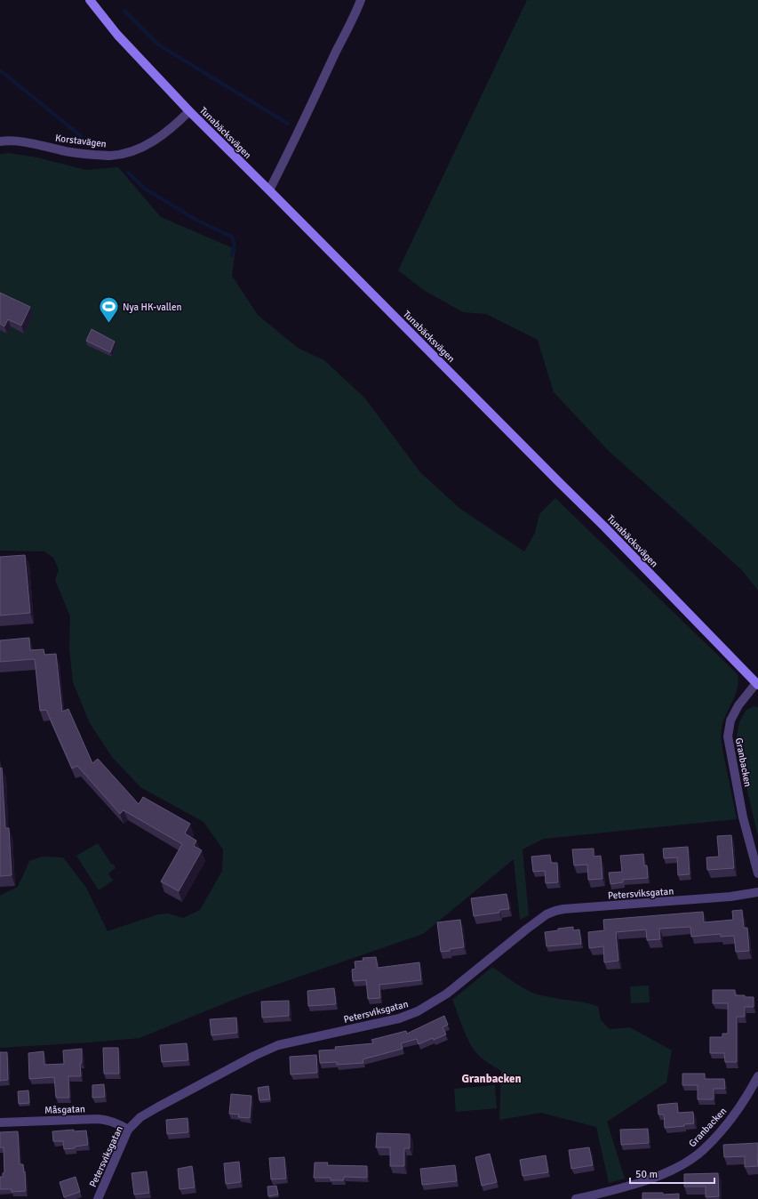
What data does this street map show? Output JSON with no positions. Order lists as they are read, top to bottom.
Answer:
{
  "streets": {
    "street": [
      "Tunabäcksvägen",
      "Korstavägen",
      "Granbacken",
      "Petersviksgatan",
      "Måsgatan"
    ]
  },
  "crossings": [
    ["Tunabäcksvägen", "Korstavägen"],
    ["Tunabäcksvägen", "Granbacken"],
    ["Petersviksgatan", "Måsgatan"]
  ],
  "districts": ["Granbacken"],
  "places": {
    "sports": ["Nya HK-vallen"]
  },
  "scale_bar": "50 m"
}
